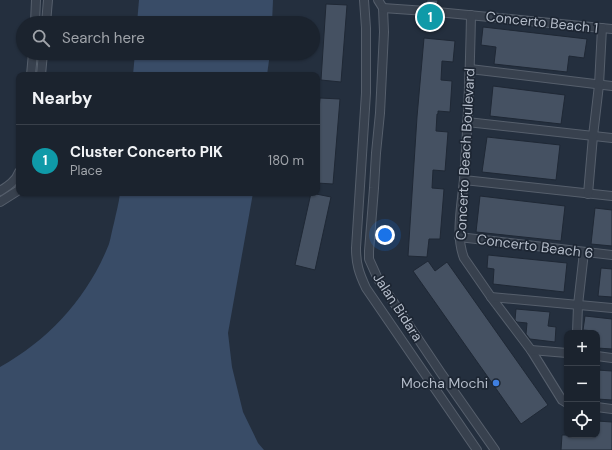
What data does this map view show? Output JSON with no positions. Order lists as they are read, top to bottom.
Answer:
{
  "streets": {
    "street": [
      "Concerto Beach 1",
      "Concerto Beach Boulevard",
      "Concerto Beach 6",
      "Jalan Bidara"
    ]
  },
  "crossings": [
    ["Concerto Beach 1", "Concerto Beach Boulevard"],
    ["Concerto Beach Boulevard", "Concerto Beach 6"]
  ],
  "places": ["Mocha Mochi"],
  "page": {
    "pins": "1",
    "search": "Search here",
    "heading": "Nearby",
    "list": [
      {
        "mark": "1",
        "name": "Cluster Concerto PIK",
        "note": "Place",
        "value": "180 m"
      }
    ],
    "map_buttons": ["+", "−"]
  }
}
